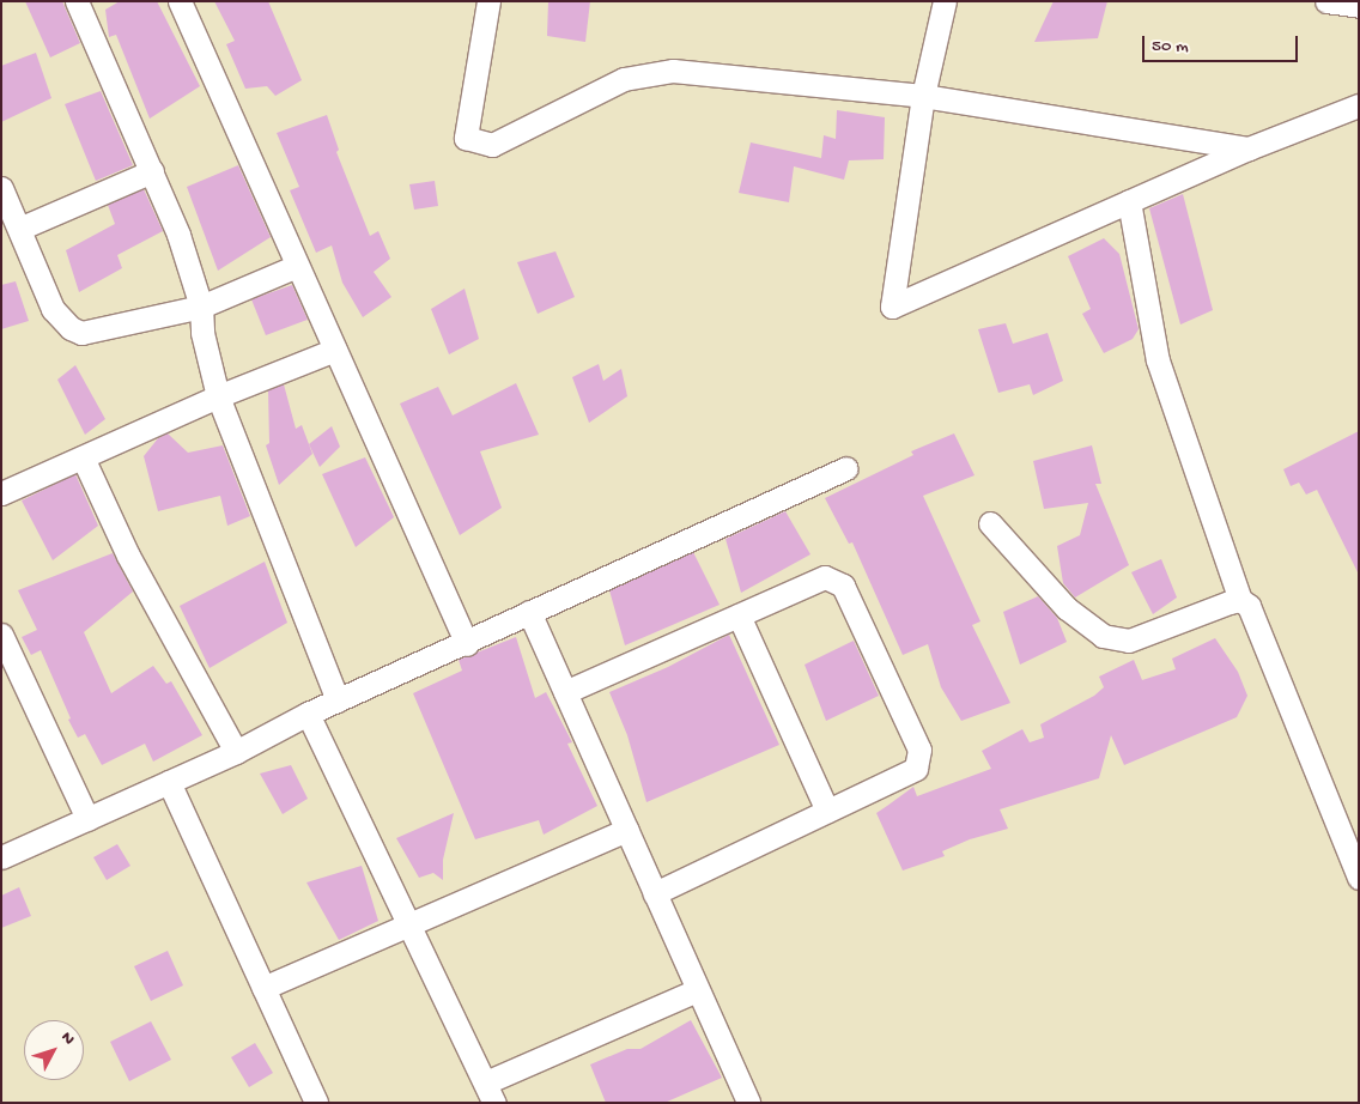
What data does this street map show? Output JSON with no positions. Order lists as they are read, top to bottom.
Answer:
{
  "scale_bar": "50 m",
  "north": "top right"
}
